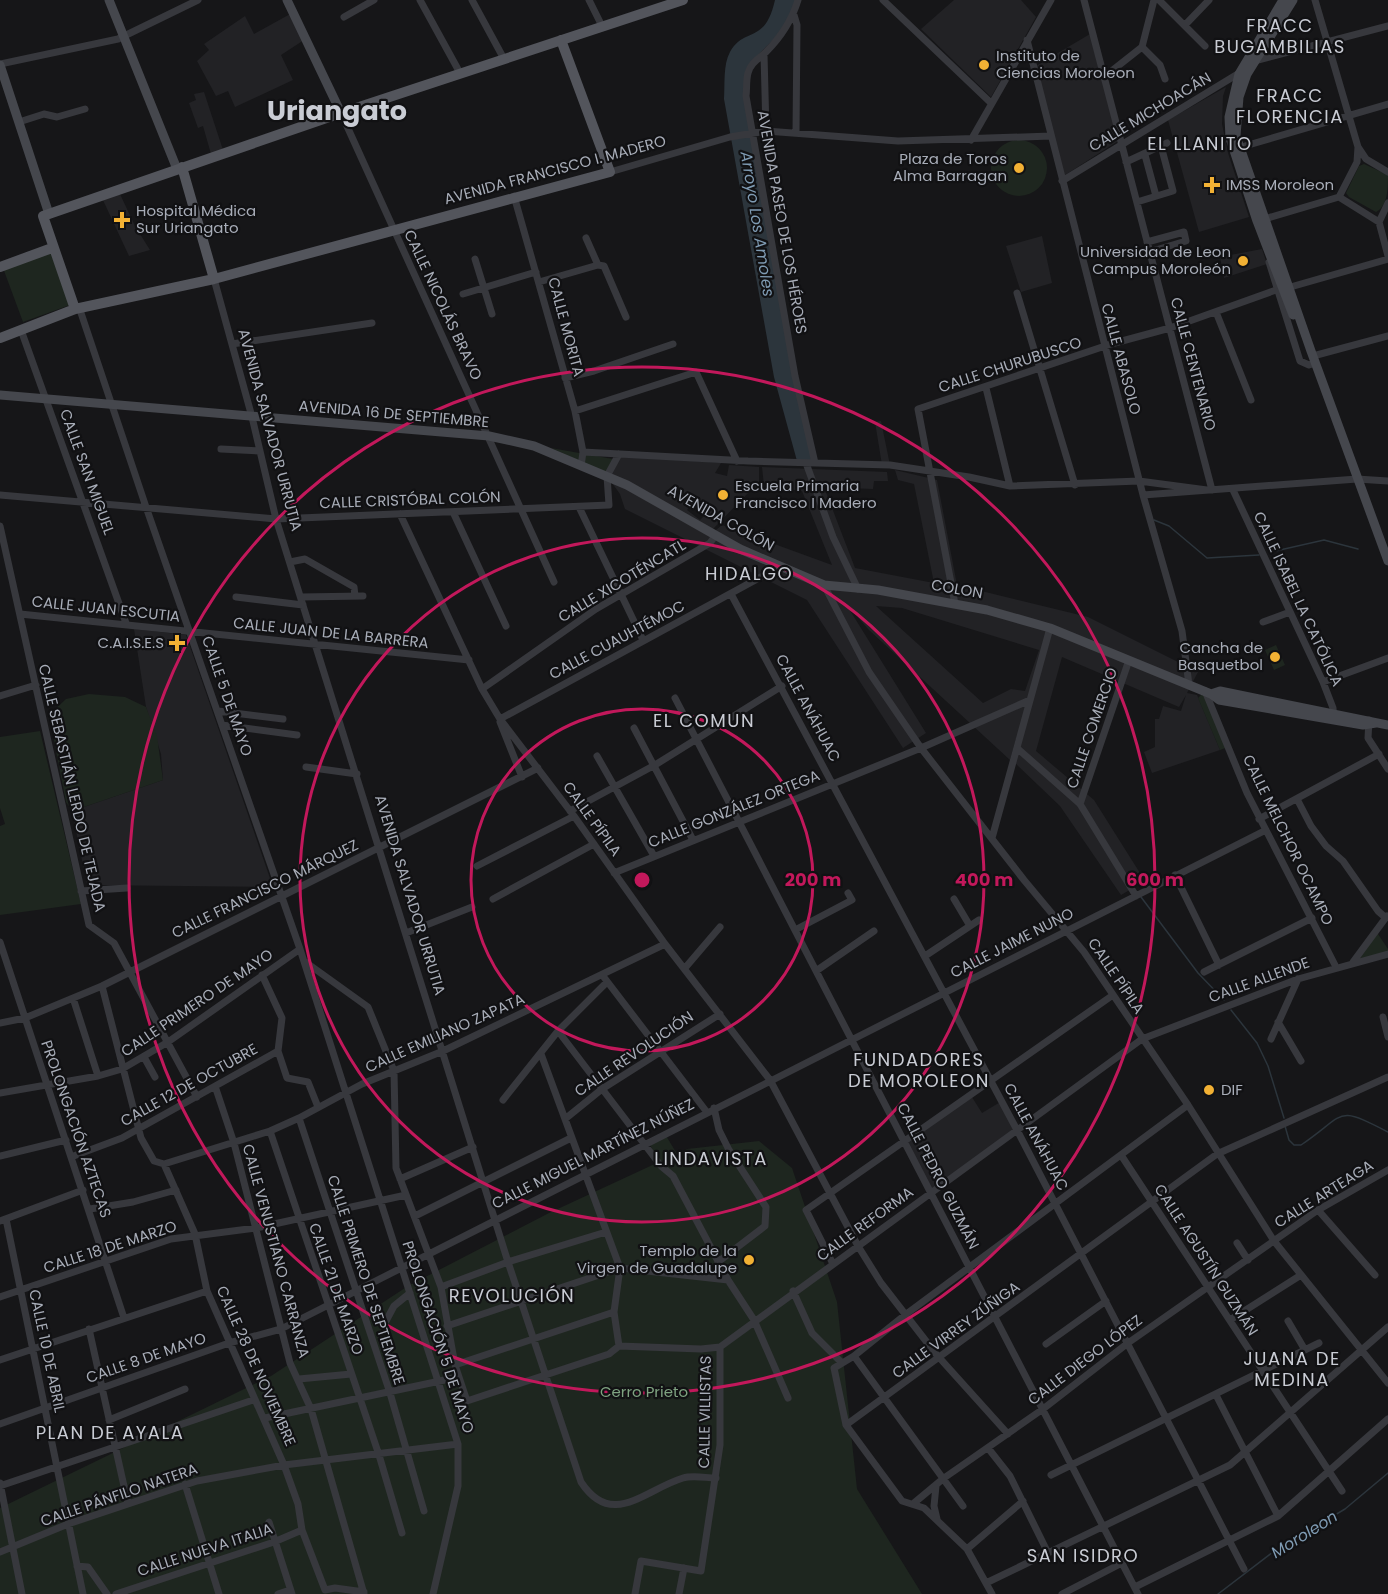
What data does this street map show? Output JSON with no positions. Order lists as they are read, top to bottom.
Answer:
{
  "streets": {
    "main road": ["AVENIDA FRANCISCO I. MADERO", "AVENIDA SALVADOR URRUTIA"],
    "street": [
      "CALLE MICHOACÁN",
      "AVENIDA PASEO DE LOS HÉROES",
      "CALLE NICOLÁS BRAVO",
      "CALLE MORITA",
      "CALLE ABASOLO",
      "CALLE CENTENARIO",
      "CALLE CHURUBUSCO",
      "AVENIDA 16 DE SEPTIEMBRE",
      "CALLE SAN MIGUEL",
      "CALLE CRISTÓBAL COLÓN",
      "AVENIDA COLÓN",
      "CALLE XICOTÉNCATL",
      "COLON",
      "CALLE ISABEL LA CATÓLICA",
      "CALLE JUAN ESCUTIA",
      "CALLE JUAN DE LA BARRERA",
      "CALLE CUAUHTÉMOC",
      "CALLE 5 DE MAYO",
      "CALLE ANÁHUAC",
      "CALLE COMERCIO",
      "CALLE SEBASTIÁN LERDO DE TEJADA",
      "CALLE GONZÁLEZ ORTEGA",
      "CALLE PÍPILA",
      "CALLE MELCHOR OCAMPO",
      "CALLE FRANCISCO MÁRQUEZ",
      "CALLE JAIME NUNO",
      "CALLE ALLENDE",
      "CALLE PRIMERO DE MAYO",
      "CALLE EMILIANO ZAPATA",
      "CALLE REVOLUCIÓN",
      "CALLE 12 DE OCTUBRE",
      "PROLONGACIÓN AZTECAS",
      "CALLE MIGUEL MARTÍNEZ NÚÑEZ",
      "CALLE PEDRO GUZMÁN",
      "CALLE ARTEAGA",
      "CALLE REFORMA",
      "CALLE 18 DE MARZO",
      "CALLE VENUSTIANO CARRANZA",
      "CALLE AGUSTÍN GUZMÁN",
      "CALLE PRIMERO DE SEPTIEMBRE",
      "CALLE 21 DE MARZO",
      "CALLE VIRREY ZÚÑIGA",
      "PROLONGACIÓN 5 DE MAYO",
      "CALLE 10 DE ABRIL",
      "CALLE 8 DE MAYO",
      "CALLE DIEGO LÓPEZ",
      "CALLE 28 DE NOVIEMBRE",
      "CALLE VILLISTAS",
      "CALLE PÁNFILO NATERA",
      "CALLE NUEVA ITALIA"
    ]
  },
  "crossings": [
    ["CALLE MICHOACÁN", "CALLE ABASOLO"],
    ["CALLE MICHOACÁN", "CALLE CENTENARIO"],
    ["AVENIDA FRANCISCO I. MADERO", "AVENIDA PASEO DE LOS HÉROES"],
    ["AVENIDA FRANCISCO I. MADERO", "CALLE NICOLÁS BRAVO"],
    ["AVENIDA FRANCISCO I. MADERO", "CALLE MORITA"],
    ["AVENIDA FRANCISCO I. MADERO", "CALLE ABASOLO"],
    ["AVENIDA FRANCISCO I. MADERO", "AVENIDA SALVADOR URRUTIA"],
    ["AVENIDA FRANCISCO I. MADERO", "CALLE SAN MIGUEL"],
    ["AVENIDA FRANCISCO I. MADERO", "CALLE 5 DE MAYO"],
    ["CALLE NICOLÁS BRAVO", "AVENIDA 16 DE SEPTIEMBRE"],
    ["CALLE NICOLÁS BRAVO", "CALLE CRISTÓBAL COLÓN"],
    ["CALLE MORITA", "AVENIDA 16 DE SEPTIEMBRE"],
    ["CALLE ABASOLO", "CALLE CHURUBUSCO"],
    ["CALLE ABASOLO", "COLON"],
    ["CALLE CENTENARIO", "CALLE CHURUBUSCO"],
    ["AVENIDA 16 DE SEPTIEMBRE", "AVENIDA SALVADOR URRUTIA"],
    ["AVENIDA 16 DE SEPTIEMBRE", "CALLE SAN MIGUEL"],
    ["AVENIDA 16 DE SEPTIEMBRE", "CALLE CRISTÓBAL COLÓN"],
    ["AVENIDA 16 DE SEPTIEMBRE", "AVENIDA COLÓN"],
    ["AVENIDA 16 DE SEPTIEMBRE", "CALLE 5 DE MAYO"],
    ["AVENIDA SALVADOR URRUTIA", "CALLE CRISTÓBAL COLÓN"],
    ["AVENIDA SALVADOR URRUTIA", "CALLE JUAN DE LA BARRERA"],
    ["AVENIDA SALVADOR URRUTIA", "CALLE FRANCISCO MÁRQUEZ"],
    ["AVENIDA SALVADOR URRUTIA", "CALLE EMILIANO ZAPATA"],
    ["AVENIDA SALVADOR URRUTIA", "CALLE MIGUEL MARTÍNEZ NÚÑEZ"],
    ["AVENIDA SALVADOR URRUTIA", "CALLE VILLISTAS"],
    ["CALLE SAN MIGUEL", "CALLE CRISTÓBAL COLÓN"],
    ["CALLE SAN MIGUEL", "CALLE JUAN ESCUTIA"],
    ["CALLE CRISTÓBAL COLÓN", "AVENIDA COLÓN"],
    ["CALLE CRISTÓBAL COLÓN", "CALLE 5 DE MAYO"],
    ["CALLE CRISTÓBAL COLÓN", "CALLE PÍPILA"],
    ["AVENIDA COLÓN", "CALLE XICOTÉNCATL"],
    ["AVENIDA COLÓN", "COLON"],
    ["AVENIDA COLÓN", "CALLE CUAUHTÉMOC"],
    ["AVENIDA COLÓN", "CALLE PÍPILA"],
    ["CALLE XICOTÉNCATL", "CALLE PÍPILA"],
    ["COLON", "CALLE ISABEL LA CATÓLICA"],
    ["COLON", "CALLE COMERCIO"],
    ["COLON", "CALLE MELCHOR OCAMPO"],
    ["CALLE JUAN ESCUTIA", "CALLE JUAN DE LA BARRERA"],
    ["CALLE JUAN ESCUTIA", "CALLE 5 DE MAYO"],
    ["CALLE JUAN ESCUTIA", "CALLE SEBASTIÁN LERDO DE TEJADA"],
    ["CALLE JUAN DE LA BARRERA", "CALLE 5 DE MAYO"],
    ["CALLE JUAN DE LA BARRERA", "CALLE PÍPILA"],
    ["CALLE CUAUHTÉMOC", "CALLE ANÁHUAC"],
    ["CALLE CUAUHTÉMOC", "CALLE PÍPILA"],
    ["CALLE 5 DE MAYO", "CALLE FRANCISCO MÁRQUEZ"],
    ["CALLE 5 DE MAYO", "CALLE PRIMERO DE MAYO"],
    ["CALLE 5 DE MAYO", "CALLE EMILIANO ZAPATA"],
    ["CALLE 5 DE MAYO", "PROLONGACIÓN 5 DE MAYO"],
    ["CALLE ANÁHUAC", "CALLE GONZÁLEZ ORTEGA"],
    ["CALLE ANÁHUAC", "CALLE JAIME NUNO"],
    ["CALLE ANÁHUAC", "CALLE REFORMA"],
    ["CALLE ANÁHUAC", "CALLE VIRREY ZÚÑIGA"],
    ["CALLE ANÁHUAC", "CALLE DIEGO LÓPEZ"],
    ["CALLE SEBASTIÁN LERDO DE TEJADA", "CALLE FRANCISCO MÁRQUEZ"],
    ["CALLE SEBASTIÁN LERDO DE TEJADA", "CALLE PRIMERO DE MAYO"],
    ["CALLE SEBASTIÁN LERDO DE TEJADA", "CALLE 12 DE OCTUBRE"],
    ["CALLE GONZÁLEZ ORTEGA", "CALLE PÍPILA"],
    ["CALLE GONZÁLEZ ORTEGA", "CALLE PEDRO GUZMÁN"],
    ["CALLE PÍPILA", "CALLE FRANCISCO MÁRQUEZ"],
    ["CALLE PÍPILA", "CALLE JAIME NUNO"],
    ["CALLE PÍPILA", "CALLE ALLENDE"],
    ["CALLE PÍPILA", "CALLE EMILIANO ZAPATA"],
    ["CALLE PÍPILA", "CALLE REVOLUCIÓN"],
    ["CALLE PÍPILA", "CALLE MIGUEL MARTÍNEZ NÚÑEZ"],
    ["CALLE PÍPILA", "CALLE ARTEAGA"],
    ["CALLE PÍPILA", "CALLE REFORMA"],
    ["CALLE PÍPILA", "CALLE VIRREY ZÚÑIGA"],
    ["CALLE PÍPILA", "CALLE DIEGO LÓPEZ"],
    ["CALLE MELCHOR OCAMPO", "CALLE JAIME NUNO"],
    ["CALLE MELCHOR OCAMPO", "CALLE ALLENDE"],
    ["CALLE FRANCISCO MÁRQUEZ", "PROLONGACIÓN AZTECAS"],
    ["CALLE FRANCISCO MÁRQUEZ", "CALLE 28 DE NOVIEMBRE"],
    ["CALLE JAIME NUNO", "CALLE MIGUEL MARTÍNEZ NÚÑEZ"],
    ["CALLE JAIME NUNO", "CALLE PEDRO GUZMÁN"],
    ["CALLE ALLENDE", "CALLE REFORMA"],
    ["CALLE PRIMERO DE MAYO", "CALLE 12 DE OCTUBRE"],
    ["CALLE PRIMERO DE MAYO", "PROLONGACIÓN AZTECAS"],
    ["CALLE PRIMERO DE MAYO", "CALLE 28 DE NOVIEMBRE"],
    ["CALLE EMILIANO ZAPATA", "CALLE VENUSTIANO CARRANZA"],
    ["CALLE EMILIANO ZAPATA", "CALLE PRIMERO DE SEPTIEMBRE"],
    ["CALLE EMILIANO ZAPATA", "CALLE 21 DE MARZO"],
    ["CALLE EMILIANO ZAPATA", "PROLONGACIÓN 5 DE MAYO"],
    ["CALLE EMILIANO ZAPATA", "CALLE 28 DE NOVIEMBRE"],
    ["CALLE 12 DE OCTUBRE", "PROLONGACIÓN AZTECAS"],
    ["CALLE 12 DE OCTUBRE", "CALLE VENUSTIANO CARRANZA"],
    ["CALLE 12 DE OCTUBRE", "CALLE 28 DE NOVIEMBRE"],
    ["PROLONGACIÓN AZTECAS", "CALLE 18 DE MARZO"],
    ["CALLE MIGUEL MARTÍNEZ NÚÑEZ", "CALLE 8 DE MAYO"],
    ["CALLE PEDRO GUZMÁN", "CALLE REFORMA"],
    ["CALLE PEDRO GUZMÁN", "CALLE VIRREY ZÚÑIGA"],
    ["CALLE PEDRO GUZMÁN", "CALLE DIEGO LÓPEZ"],
    ["CALLE ARTEAGA", "CALLE DIEGO LÓPEZ"],
    ["CALLE REFORMA", "CALLE VILLISTAS"],
    ["CALLE 18 DE MARZO", "CALLE VENUSTIANO CARRANZA"],
    ["CALLE 18 DE MARZO", "CALLE PRIMERO DE SEPTIEMBRE"],
    ["CALLE 18 DE MARZO", "CALLE 21 DE MARZO"],
    ["CALLE 18 DE MARZO", "PROLONGACIÓN 5 DE MAYO"],
    ["CALLE 18 DE MARZO", "CALLE 10 DE ABRIL"],
    ["CALLE 18 DE MARZO", "CALLE 28 DE NOVIEMBRE"],
    ["CALLE VENUSTIANO CARRANZA", "CALLE 8 DE MAYO"],
    ["CALLE VENUSTIANO CARRANZA", "CALLE 28 DE NOVIEMBRE"],
    ["CALLE VENUSTIANO CARRANZA", "CALLE PÁNFILO NATERA"],
    ["CALLE AGUSTÍN GUZMÁN", "CALLE VIRREY ZÚÑIGA"],
    ["CALLE AGUSTÍN GUZMÁN", "CALLE DIEGO LÓPEZ"],
    ["CALLE PRIMERO DE SEPTIEMBRE", "CALLE 8 DE MAYO"],
    ["CALLE PRIMERO DE SEPTIEMBRE", "CALLE PÁNFILO NATERA"],
    ["CALLE 21 DE MARZO", "CALLE 8 DE MAYO"],
    ["CALLE 21 DE MARZO", "CALLE PÁNFILO NATERA"],
    ["PROLONGACIÓN 5 DE MAYO", "CALLE 8 DE MAYO"],
    ["PROLONGACIÓN 5 DE MAYO", "CALLE PÁNFILO NATERA"],
    ["CALLE 10 DE ABRIL", "CALLE 8 DE MAYO"],
    ["CALLE 10 DE ABRIL", "CALLE PÁNFILO NATERA"],
    ["CALLE 8 DE MAYO", "CALLE 28 DE NOVIEMBRE"],
    ["CALLE 28 DE NOVIEMBRE", "CALLE PÁNFILO NATERA"],
    ["CALLE 28 DE NOVIEMBRE", "CALLE NUEVA ITALIA"]
  ],
  "districts": [
    "FRACC BUGAMBILIAS",
    "FRACC FLORENCIA",
    "Uriangato",
    "EL LLANITO",
    "HIDALGO",
    "EL COMUN",
    "FUNDADORES DE MOROLEON",
    "LINDAVISTA",
    "REVOLUCIÓN",
    "JUANA DE MEDINA",
    "PLAN DE AYALA",
    "SAN ISIDRO"
  ],
  "water": ["Arroyo Los Amoles", "Moroleon"],
  "parks": ["Cerro Prieto"],
  "places": {
    "other": [
      "Instituto de Ciencias Moroleon",
      "Plaza de Toros Alma Barragan",
      "Universidad de Leon Campus Moroleón",
      "Escuela Primaria Francisco I Madero",
      "Cancha de Basquetbol",
      "DIF",
      "Templo de la Virgen de Guadalupe"
    ],
    "health": ["IMSS Moroleon", "Hospital Médica Sur Uriangato", "C.A.I.S.E.S"]
  },
  "rings": ["200 m", "400 m", "600 m"]
}
